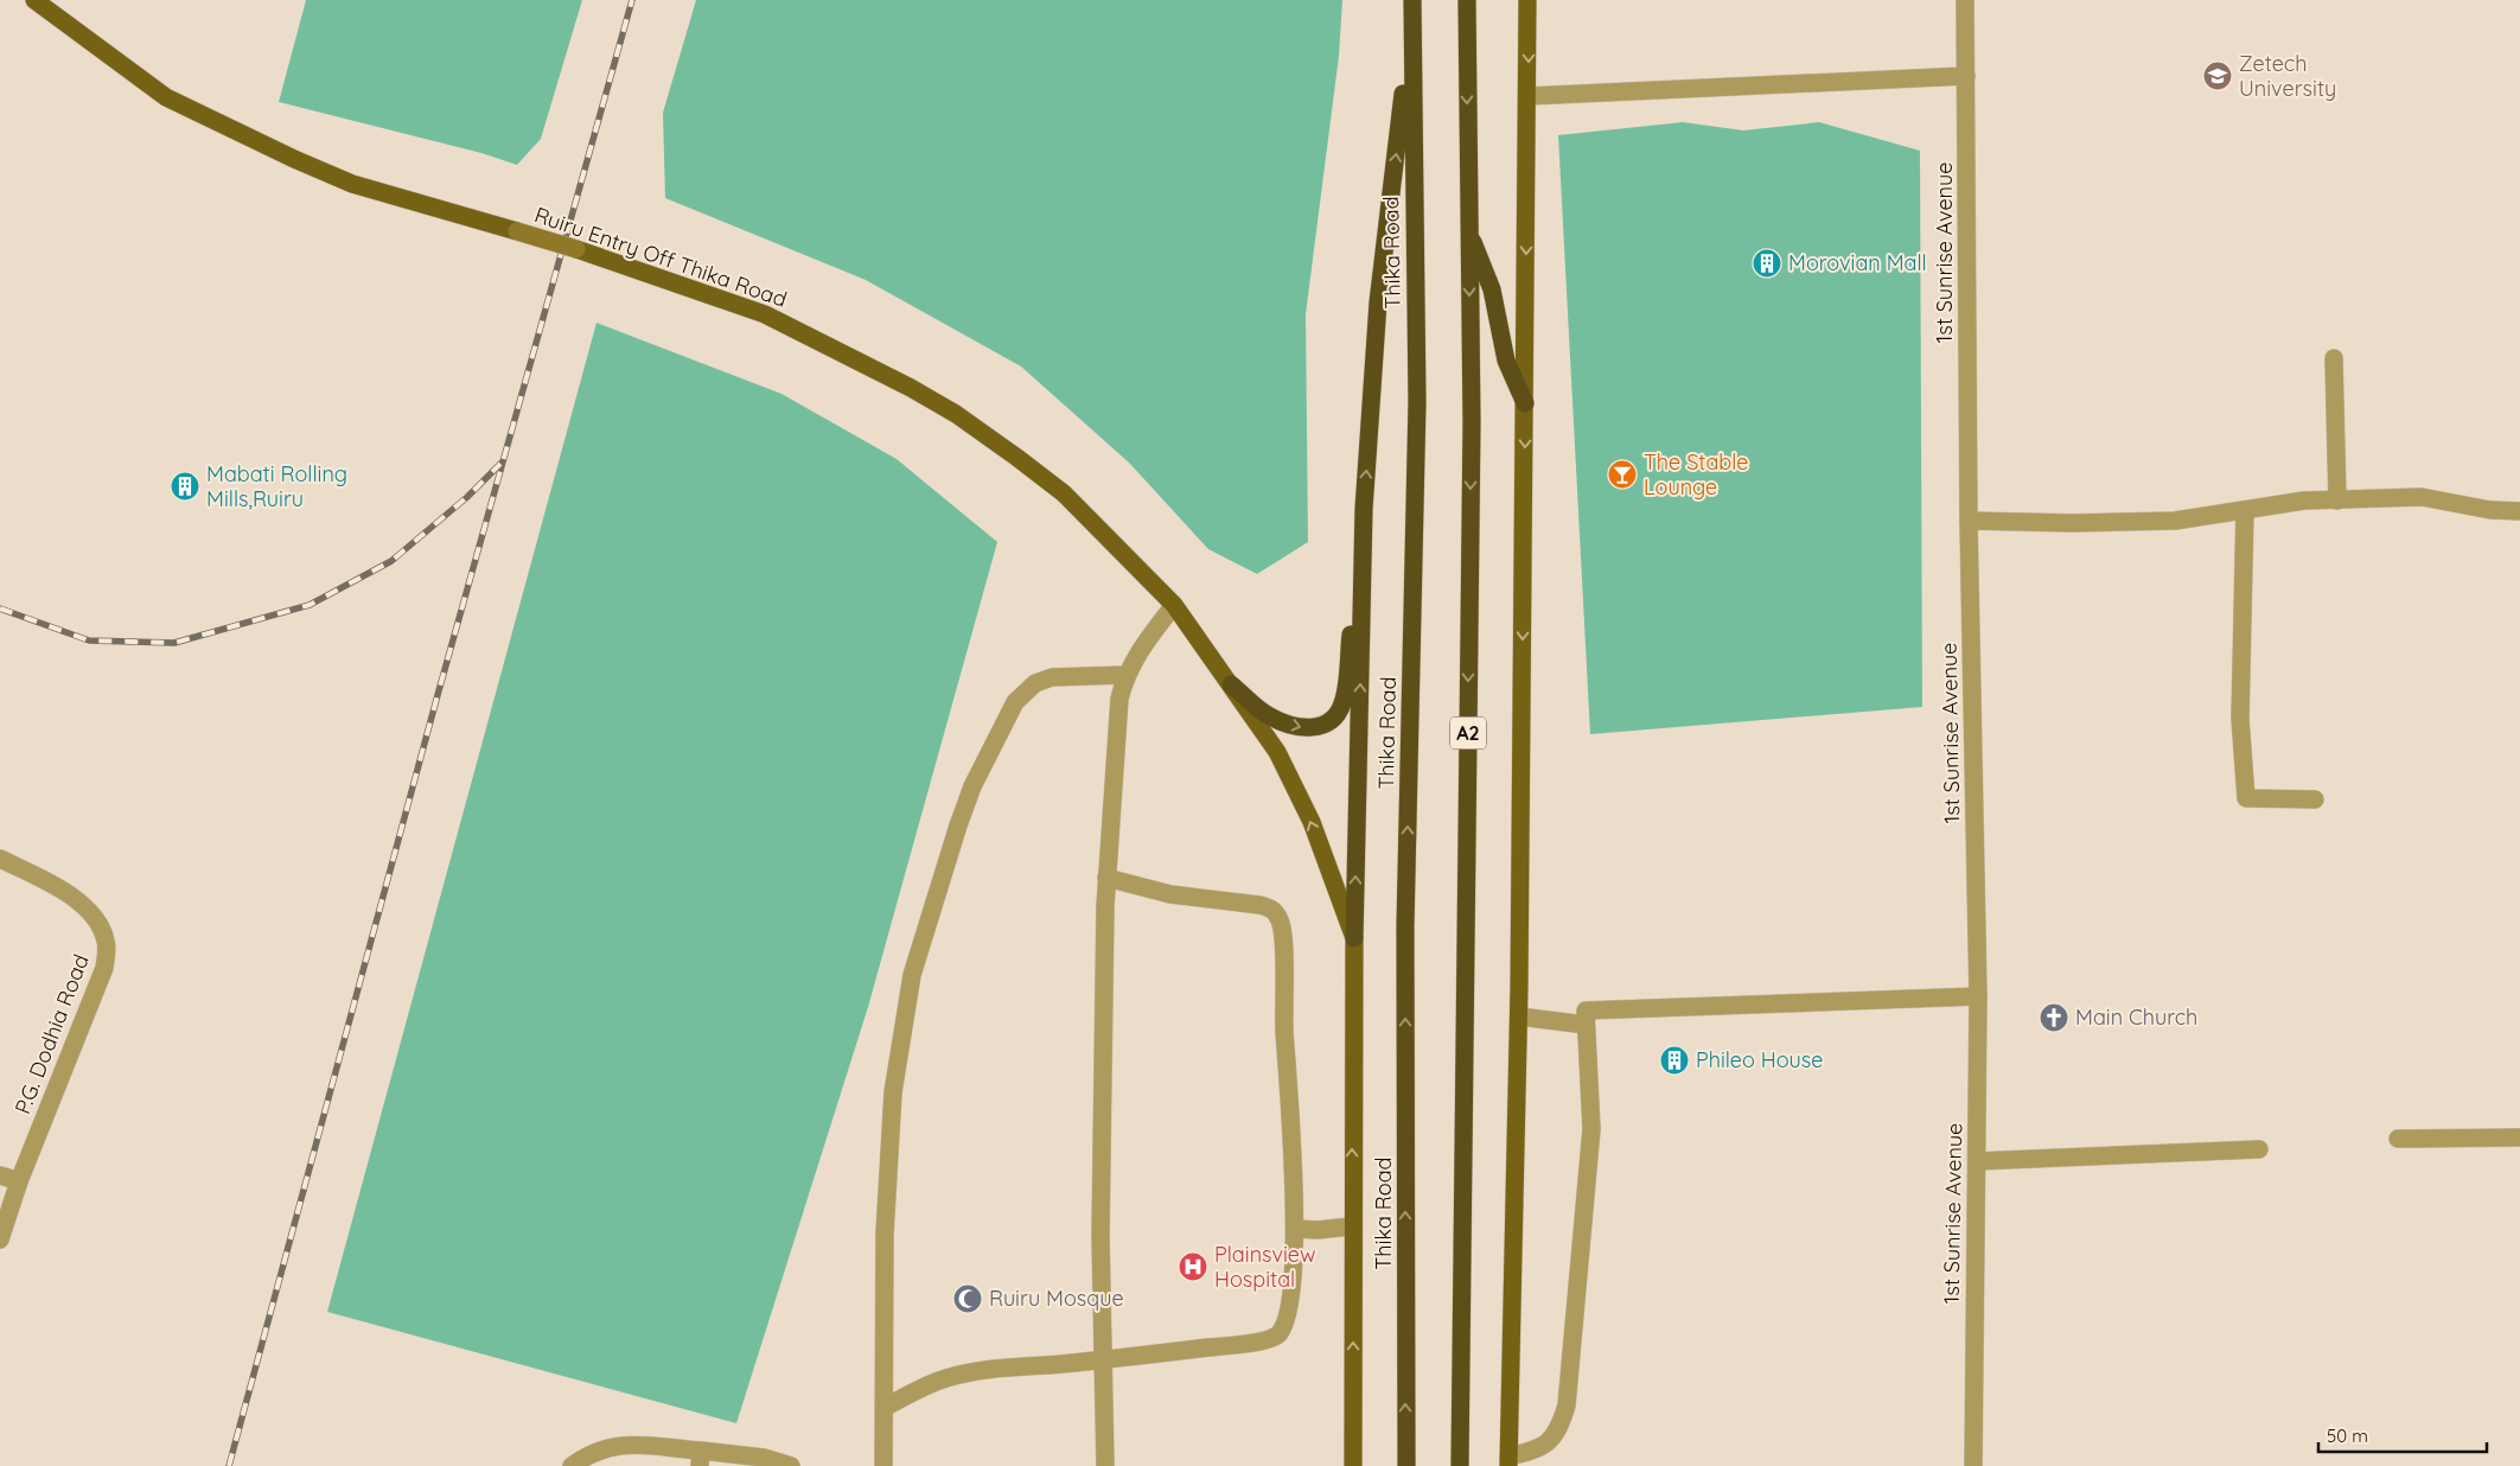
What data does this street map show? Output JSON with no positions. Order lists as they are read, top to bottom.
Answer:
{
  "streets": {
    "highway": ["Thika Road", "A2"],
    "main road": ["Ruiru Entry Off Thika Road"],
    "street": ["1st Sunrise Avenue", "P.G. Dodhia Road"]
  },
  "crossings": [
    ["Thika Road", "Ruiru Entry Off Thika Road"]
  ],
  "places": {
    "school or university": ["Zetech University"],
    "building": ["Morovian Mall", "Mabati Rolling Mills,Ruiru", "Phileo House"],
    "bar": ["The Stable Lounge"],
    "church": ["Main Church"],
    "hospital": ["Plainsview Hospital"],
    "mosque": ["Ruiru Mosque"]
  },
  "scale_bar": "50 m"
}
